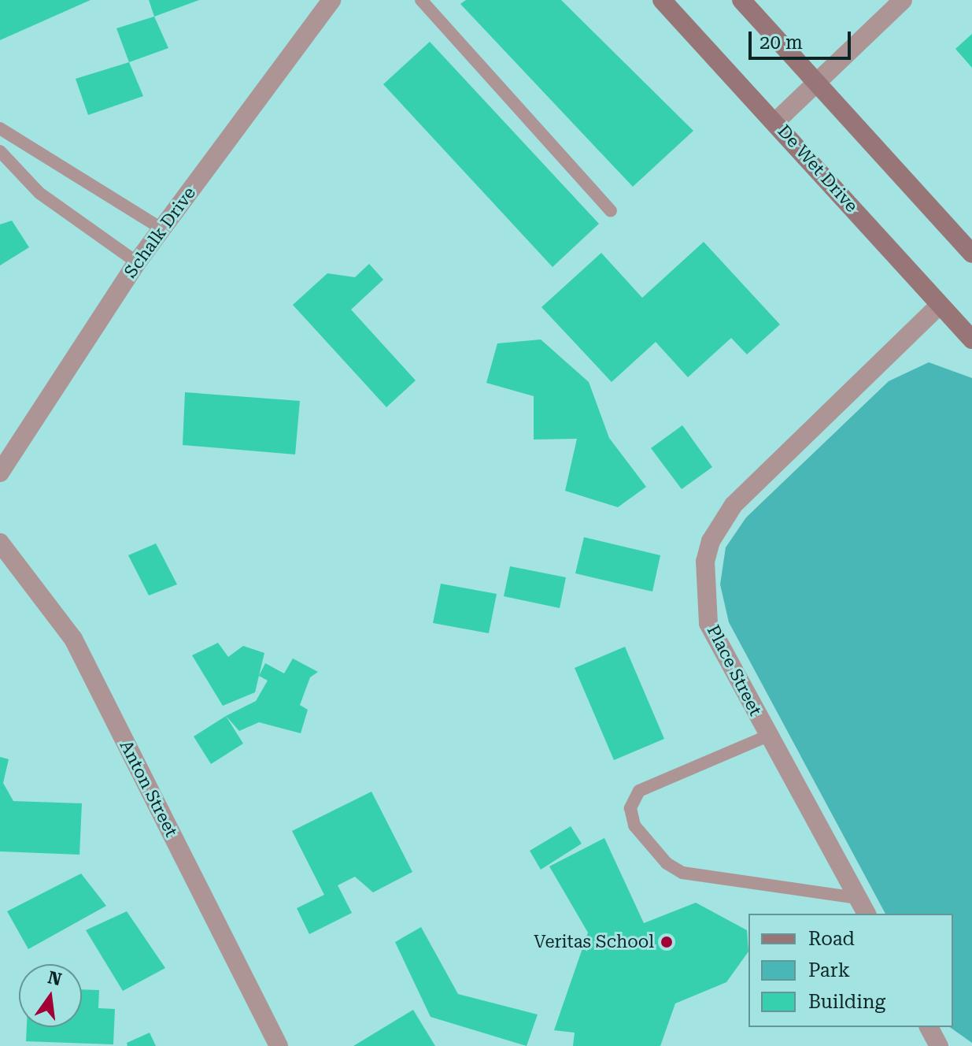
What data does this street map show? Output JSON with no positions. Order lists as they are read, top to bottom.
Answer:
{
  "streets": {
    "street": [
      "De Wet Drive",
      "Schalk Drive",
      "Place Street",
      "Anton Street"
    ]
  },
  "crossings": [
    ["De Wet Drive", "Place Street"]
  ],
  "places": ["Veritas School"],
  "legend": ["Road", "Park", "Building"],
  "scale_bar": "20 m",
  "north": "top"
}
